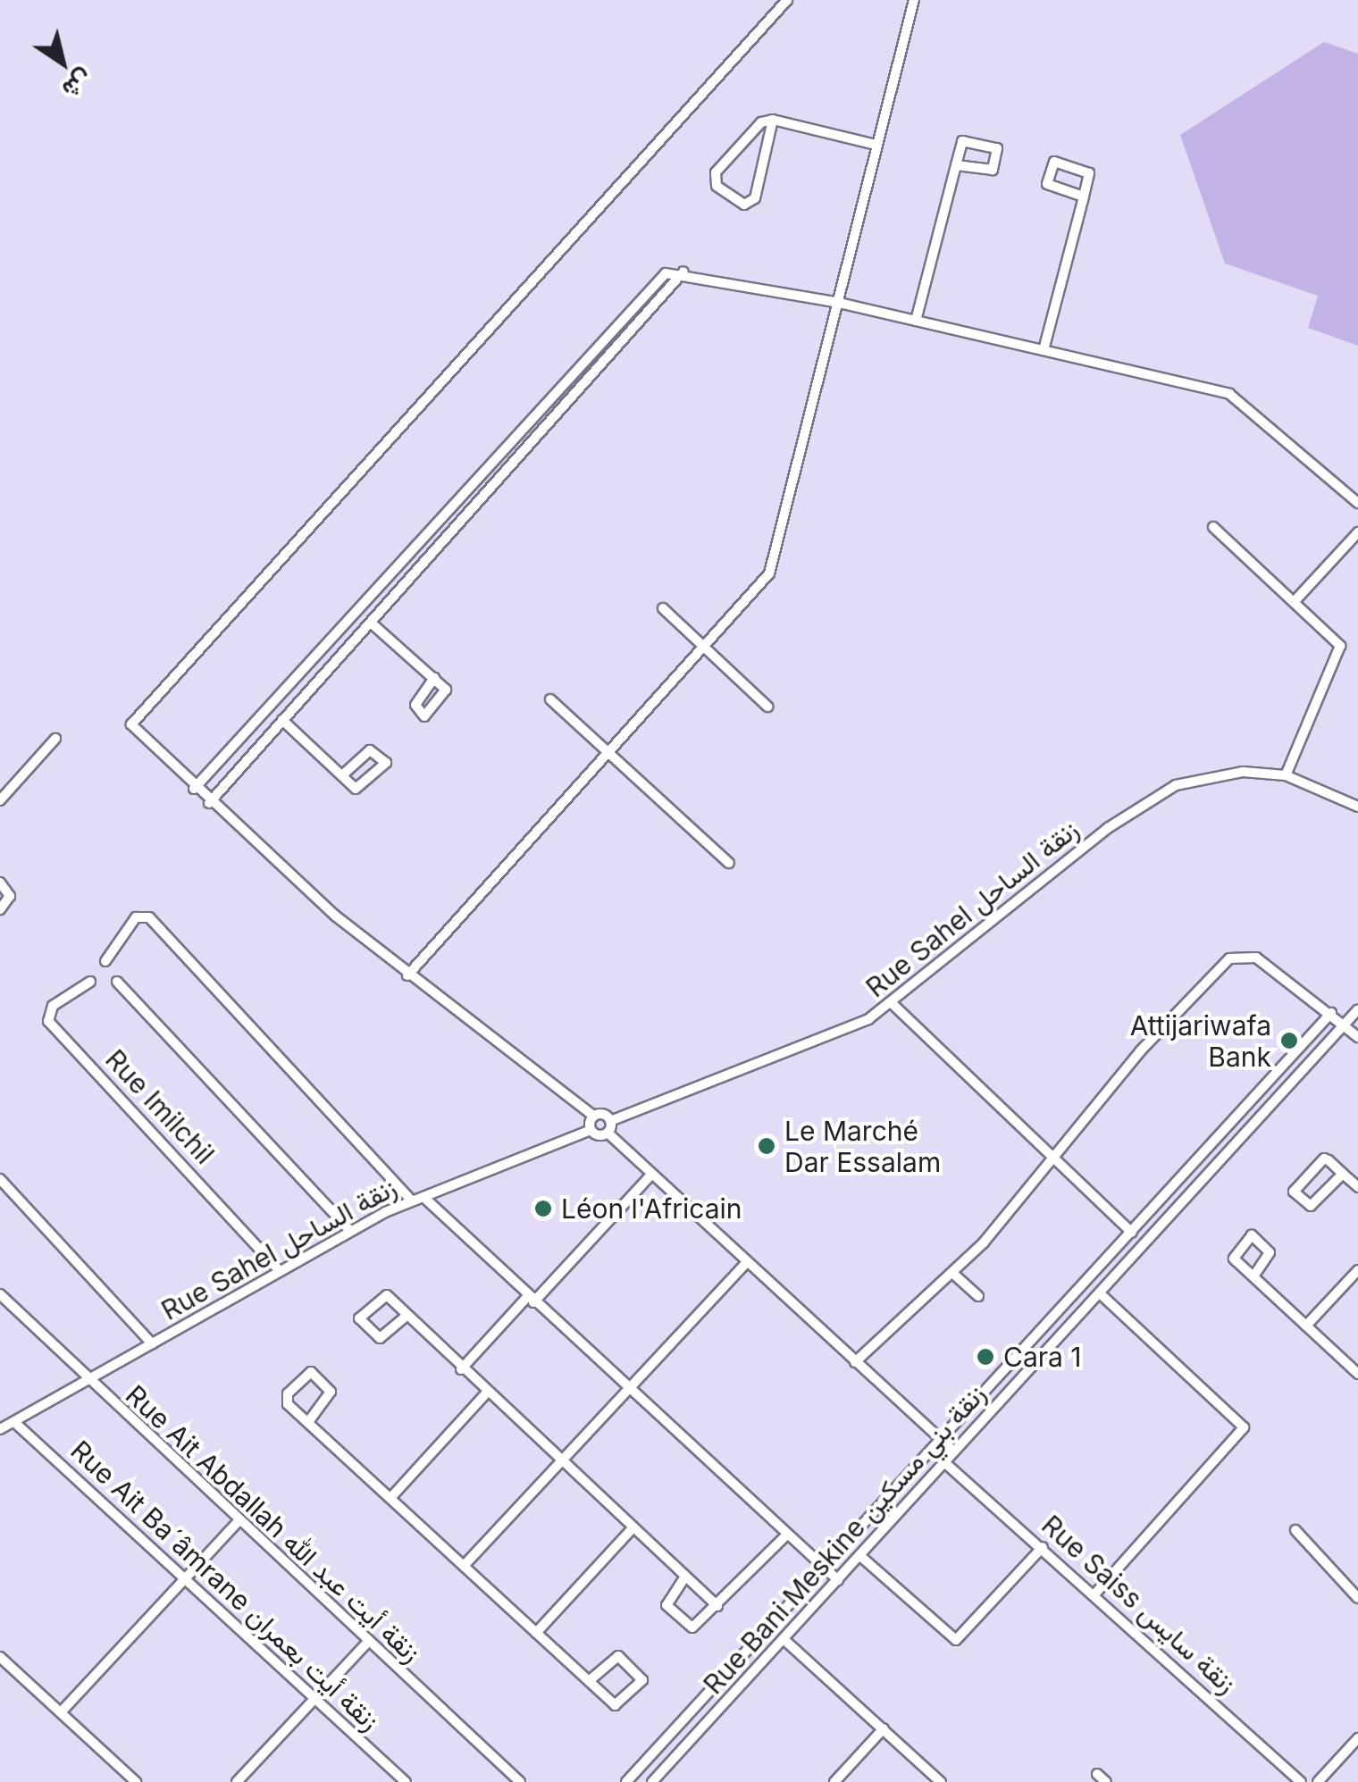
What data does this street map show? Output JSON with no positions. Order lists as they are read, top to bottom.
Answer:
{
  "streets": {
    "street": [
      "Rue Sahel زنقة الساحل",
      "Rue Imilchil",
      "Rue Ait Abdallah زنقة أيت عبد الله",
      "Rue Bani Meskine زنقة بني مسكين",
      "Rue Ait Ba´âmrane زنقة أيت بعمران",
      "Rue Saiss زنقة سايس"
    ]
  },
  "crossings": [
    ["Rue Sahel زنقة الساحل", "Rue Imilchil"],
    ["Rue Sahel زنقة الساحل", "Rue Ait Abdallah زنقة أيت عبد الله"],
    ["Rue Sahel زنقة الساحل", "Rue Ait Ba´âmrane زنقة أيت بعمران"],
    ["Rue Bani Meskine زنقة بني مسكين", "Rue Saiss زنقة سايس"]
  ],
  "places": [
    "Attijariwafa Bank",
    "Le Marché Dar Essalam",
    "Léon l'Africain",
    "Cara 1"
  ],
  "north": "bottom right"
}
